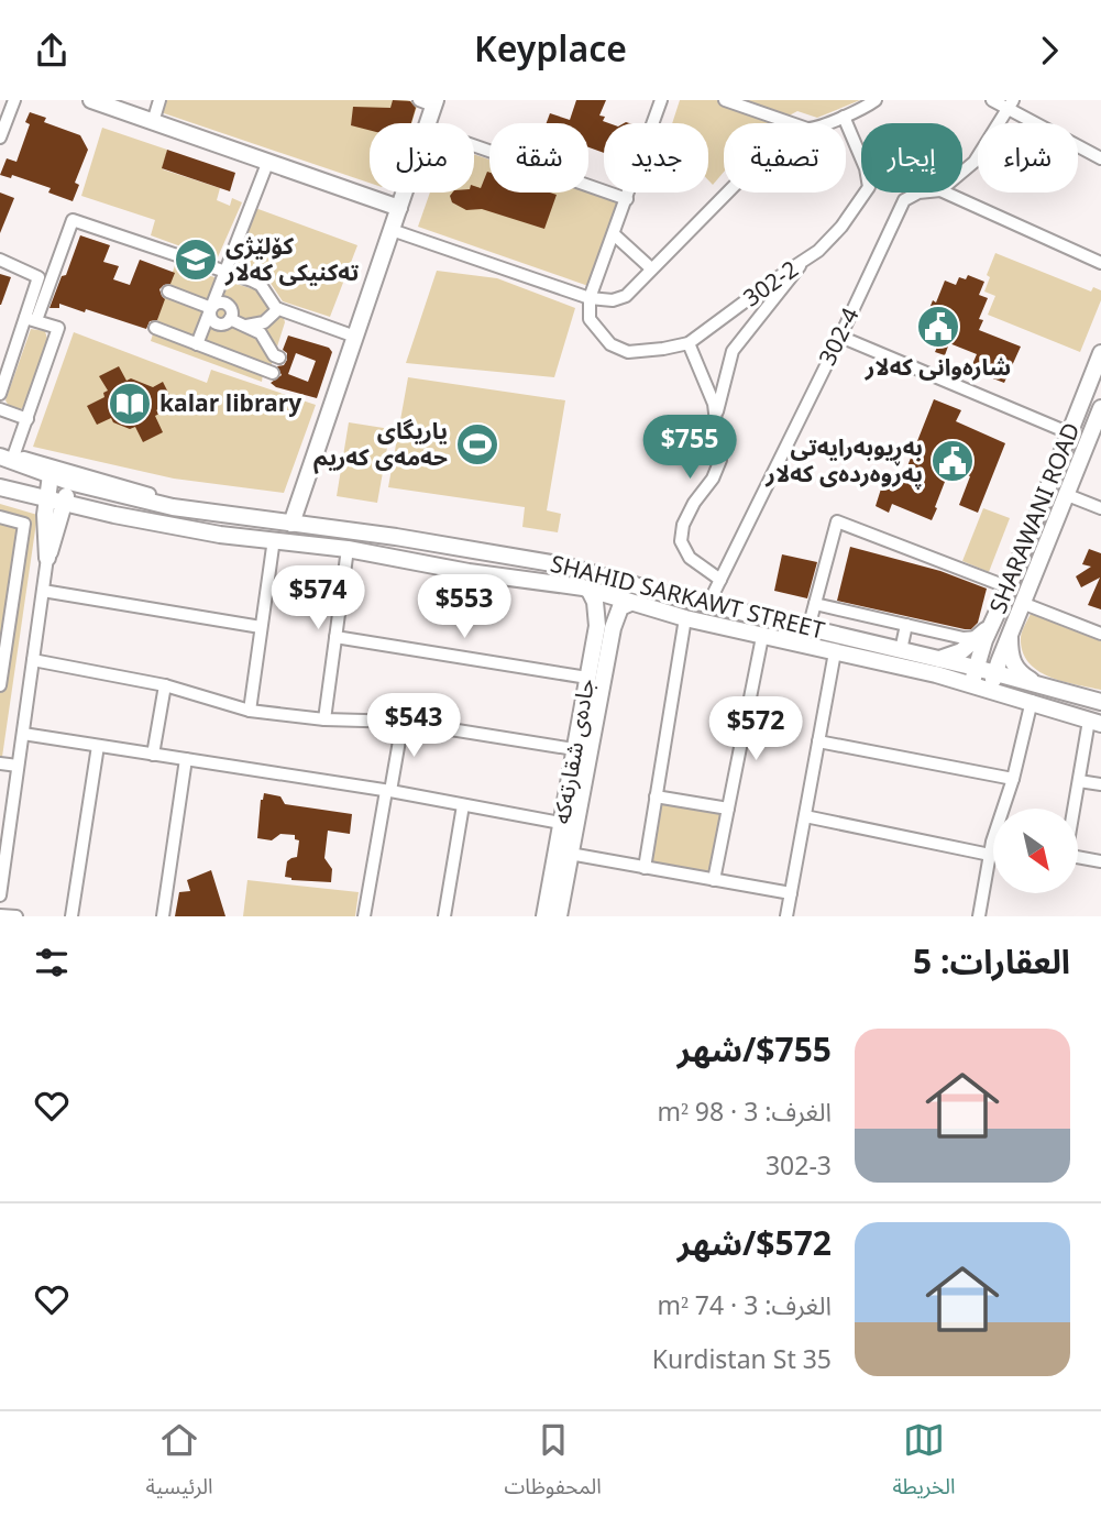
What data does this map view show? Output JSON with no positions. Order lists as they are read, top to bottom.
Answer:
{
  "streets": {
    "main road": ["SHARAWANI ROAD", "SHAHID SARKAWT STREET", "جادەی شقارتەکە"],
    "street": ["302-2", "302-4"]
  },
  "crossings": [
    ["302-4", "SHAHID SARKAWT STREET"],
    ["SHARAWANI ROAD", "SHAHID SARKAWT STREET"],
    ["SHAHID SARKAWT STREET", "جادەی شقارتەکە"]
  ],
  "places": {
    "school or university": ["کۆلێژی تەکنیکی کەلار"],
    "public building": ["شارەوانی کەلار", "بەڕیوبەرایەتی پەروەردەی کەلار"],
    "library": ["kalar library"],
    "sports": ["یاریگای ‌حەمەی کەریم"]
  },
  "north": "bottom right",
  "page": {
    "header": "Keyplace",
    "chip": [
      "شراء",
      "إيجار",
      "تصفية",
      "جديد",
      "شقة",
      "منزل"
    ],
    "price": [
      "$755",
      "$574",
      "$553",
      "$543",
      "$572"
    ],
    "heading": "العقارات: 5",
    "list": [
      {
        "name": "$755/شهر",
        "note": "الغرف: 3 · 98 m² · 302-3"
      },
      {
        "name": "$572/شهر",
        "note": "الغرف: 3 · 74 m² · 35 Kurdistan St"
      }
    ],
    "tabs": ["الخريطة", "المحفوظات", "الرئيسية"]
  }
}
